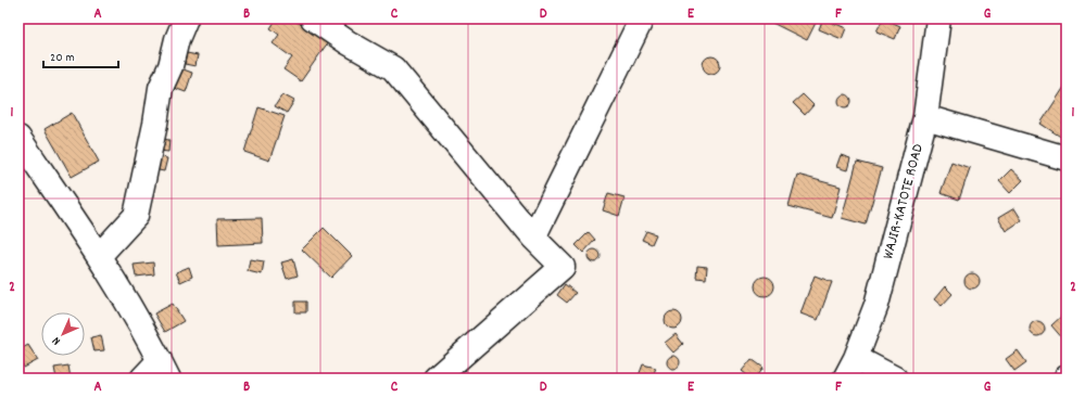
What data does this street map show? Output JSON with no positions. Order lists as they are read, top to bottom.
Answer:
{
  "streets": {
    "street": ["WAJIR-KATOTE ROAD"]
  },
  "scale_bar": "20 m",
  "north": "bottom left",
  "grid": {
    "columns": [
      "A",
      "B",
      "C",
      "D",
      "E",
      "F",
      "G"
    ],
    "rows": ["1", "2"]
  }
}
